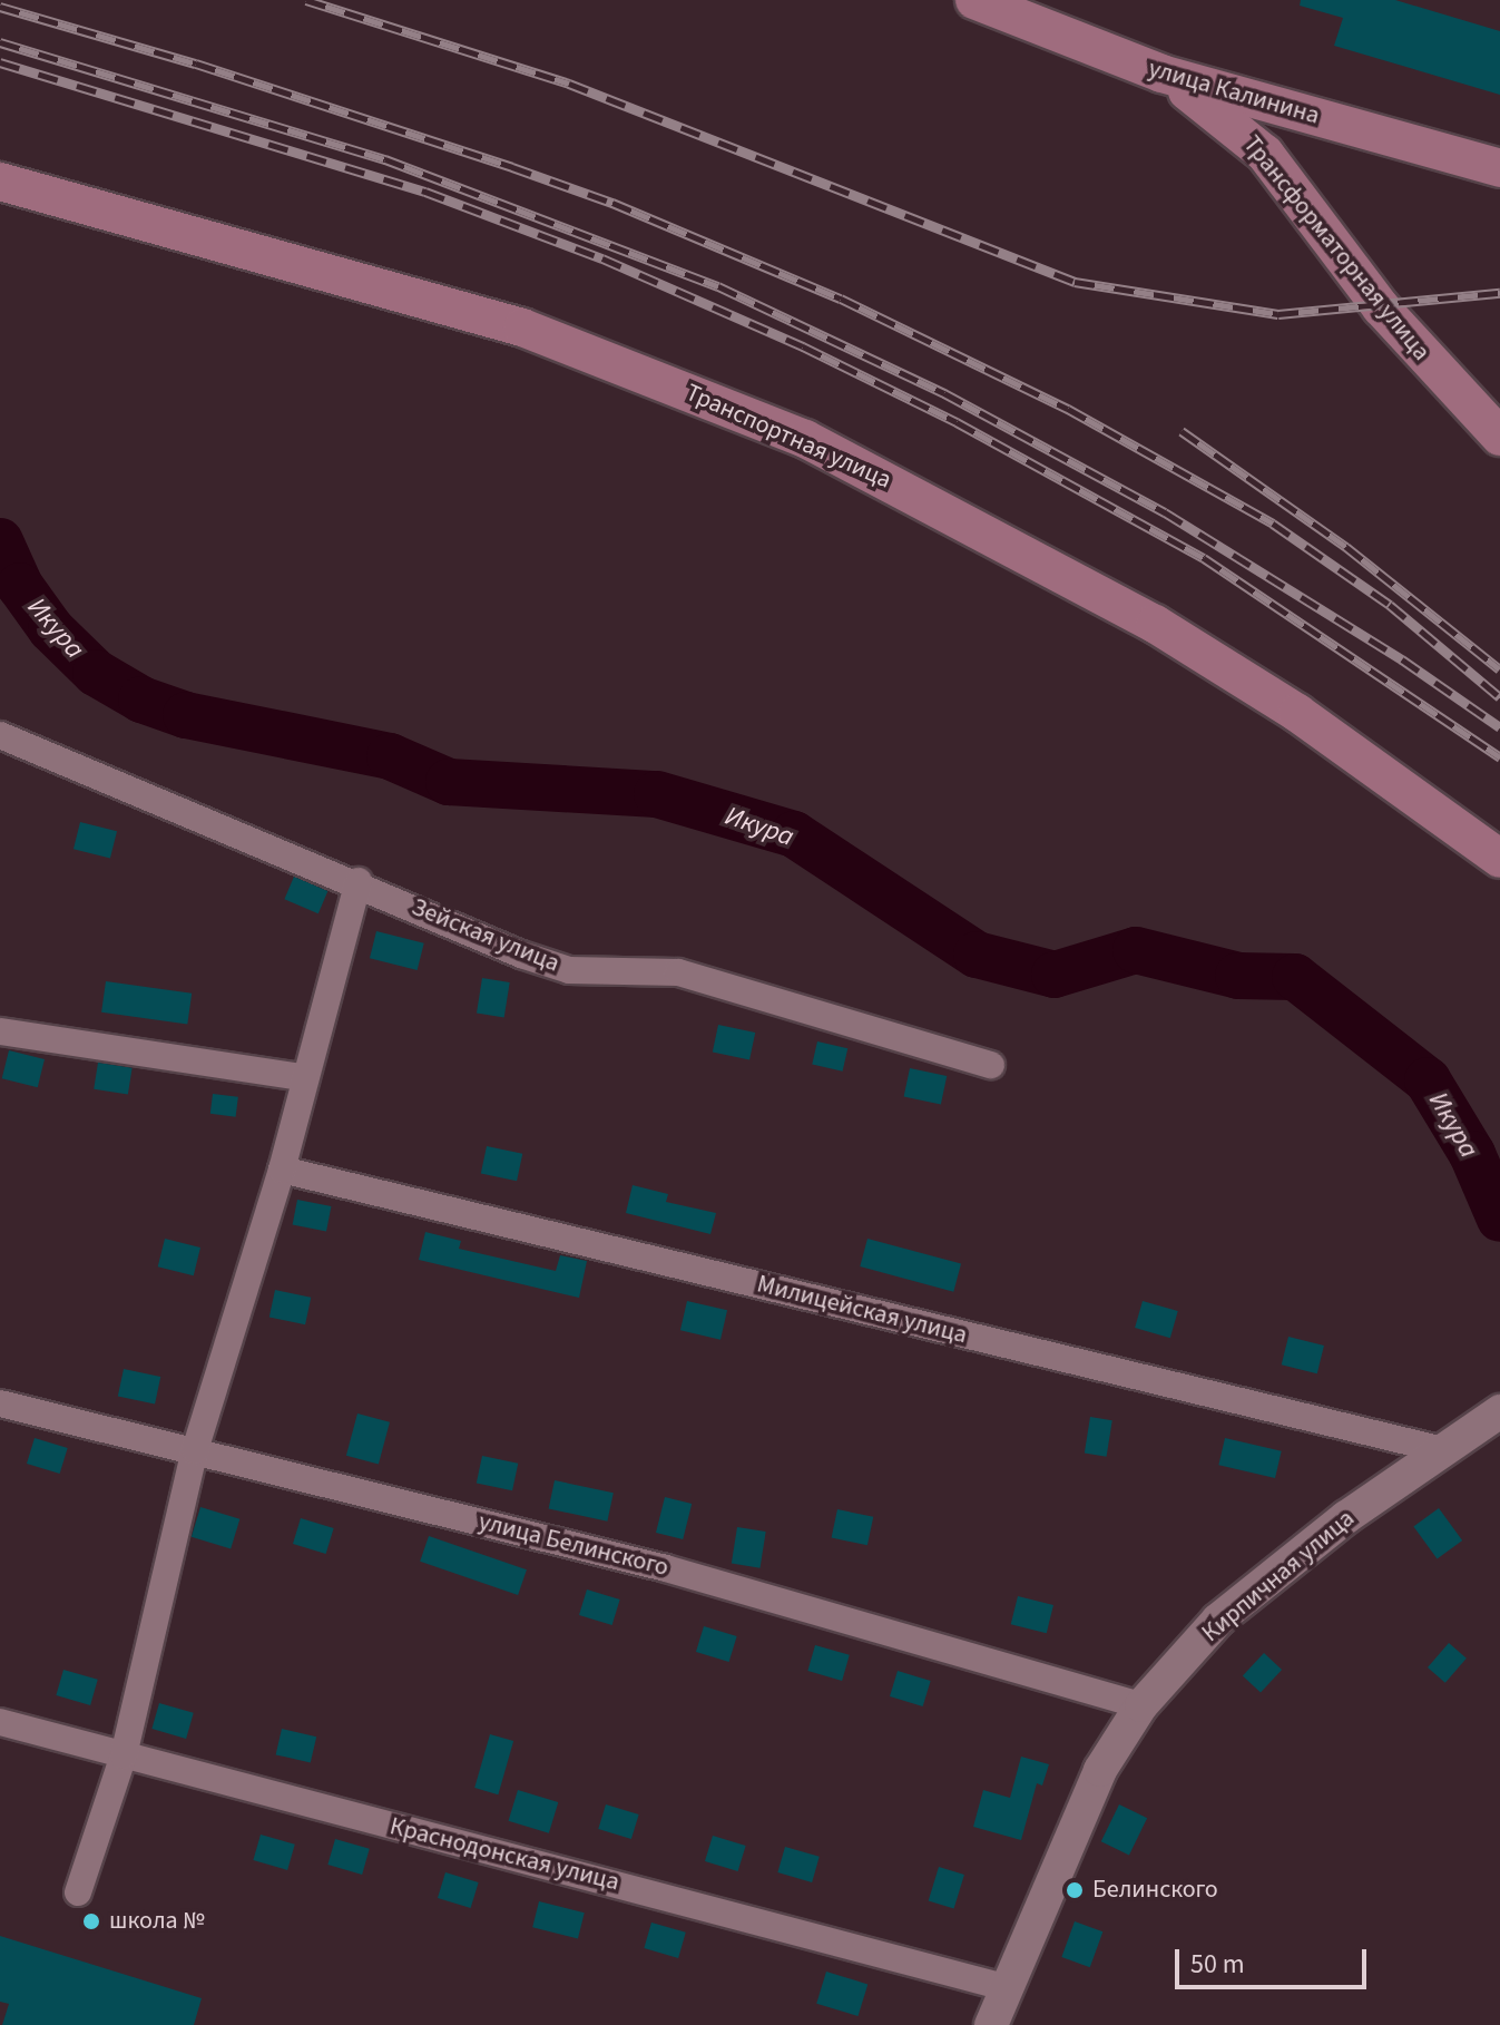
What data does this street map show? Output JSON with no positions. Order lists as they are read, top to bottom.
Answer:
{
  "streets": {
    "main road": ["улица Калинина", "Трансформаторная улица", "Транспортная улица"],
    "street": [
      "Зейская улица",
      "Милицейская улица",
      "улица Белинского",
      "Кирпичная улица",
      "Краснодонская улица"
    ]
  },
  "crossings": [
    ["улица Калинина", "Трансформаторная улица"],
    ["Милицейская улица", "Кирпичная улица"],
    ["улица Белинского", "Кирпичная улица"],
    ["Кирпичная улица", "Краснодонская улица"]
  ],
  "water": ["Икура"],
  "places": ["Белинского", "школа №"],
  "scale_bar": "50 m"
}
